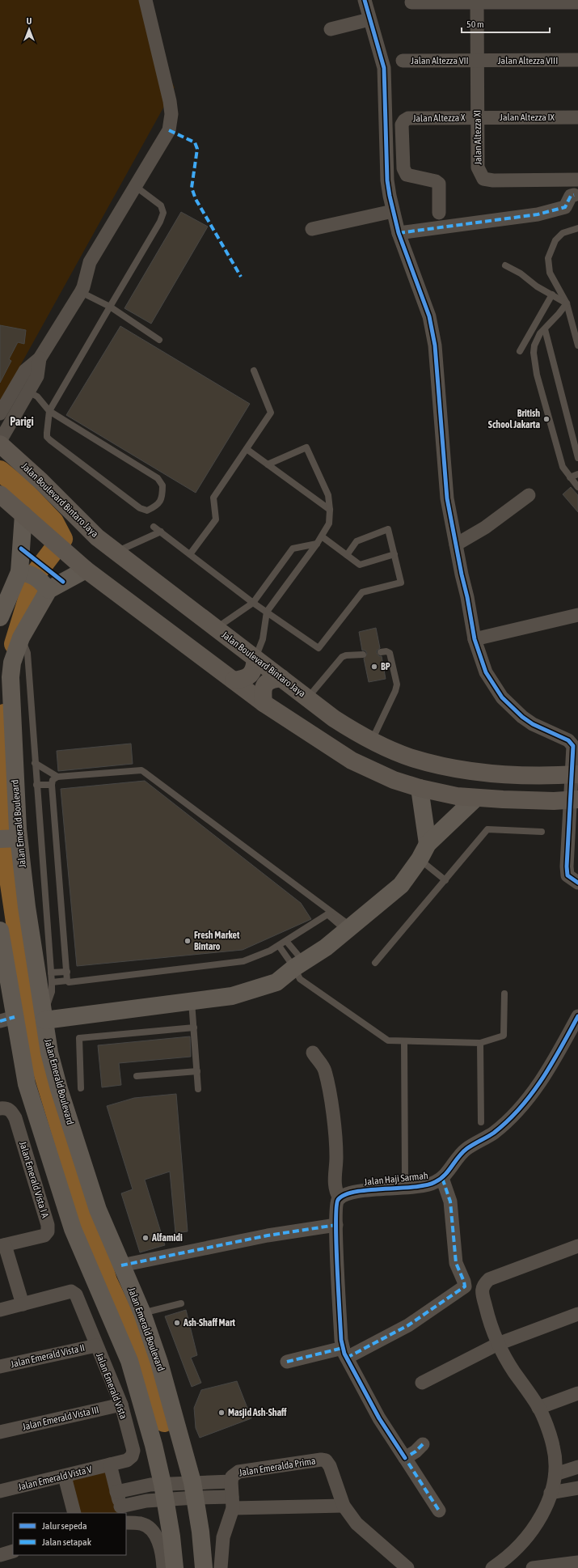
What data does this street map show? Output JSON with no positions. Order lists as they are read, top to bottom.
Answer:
{
  "streets": {
    "main road": ["Jalan Boulevard Bintaro Jaya", "Jalan Emerald Boulevard"],
    "street": [
      "Jalan Altezza VII",
      "Jalan Altezza VIII",
      "Jalan Altezza IX",
      "Jalan Altezza X",
      "Jalan Altezza XI",
      "Jalan Haji Sarmah",
      "Jalan Emerald Vista I A",
      "Jalan Emerald Vista II",
      "Jalan Emerald Vista",
      "Jalan Emerald Vista III",
      "Jalan Emeralda Prima",
      "Jalan Emerald Vista V"
    ]
  },
  "crossings": [
    ["Jalan Altezza VII", "Jalan Altezza VIII"],
    ["Jalan Altezza VII", "Jalan Altezza XI"],
    ["Jalan Altezza VIII", "Jalan Altezza XI"],
    ["Jalan Altezza IX", "Jalan Altezza X"],
    ["Jalan Altezza IX", "Jalan Altezza XI"],
    ["Jalan Altezza X", "Jalan Altezza XI"],
    ["Jalan Emerald Vista II", "Jalan Emerald Vista"],
    ["Jalan Emerald Vista", "Jalan Emerald Vista III"],
    ["Jalan Emerald Vista", "Jalan Emerald Vista V"]
  ],
  "districts": ["Parigi"],
  "places": [
    "British School Jakarta",
    "BP",
    "Fresh Market Bintaro",
    "Alfamidi",
    "Ash-Shaff Mart",
    "Masjid Ash-Shaff"
  ],
  "legend": ["Jalur sepeda", "Jalan setapak"],
  "scale_bar": "50 m",
  "north": "top"
}
